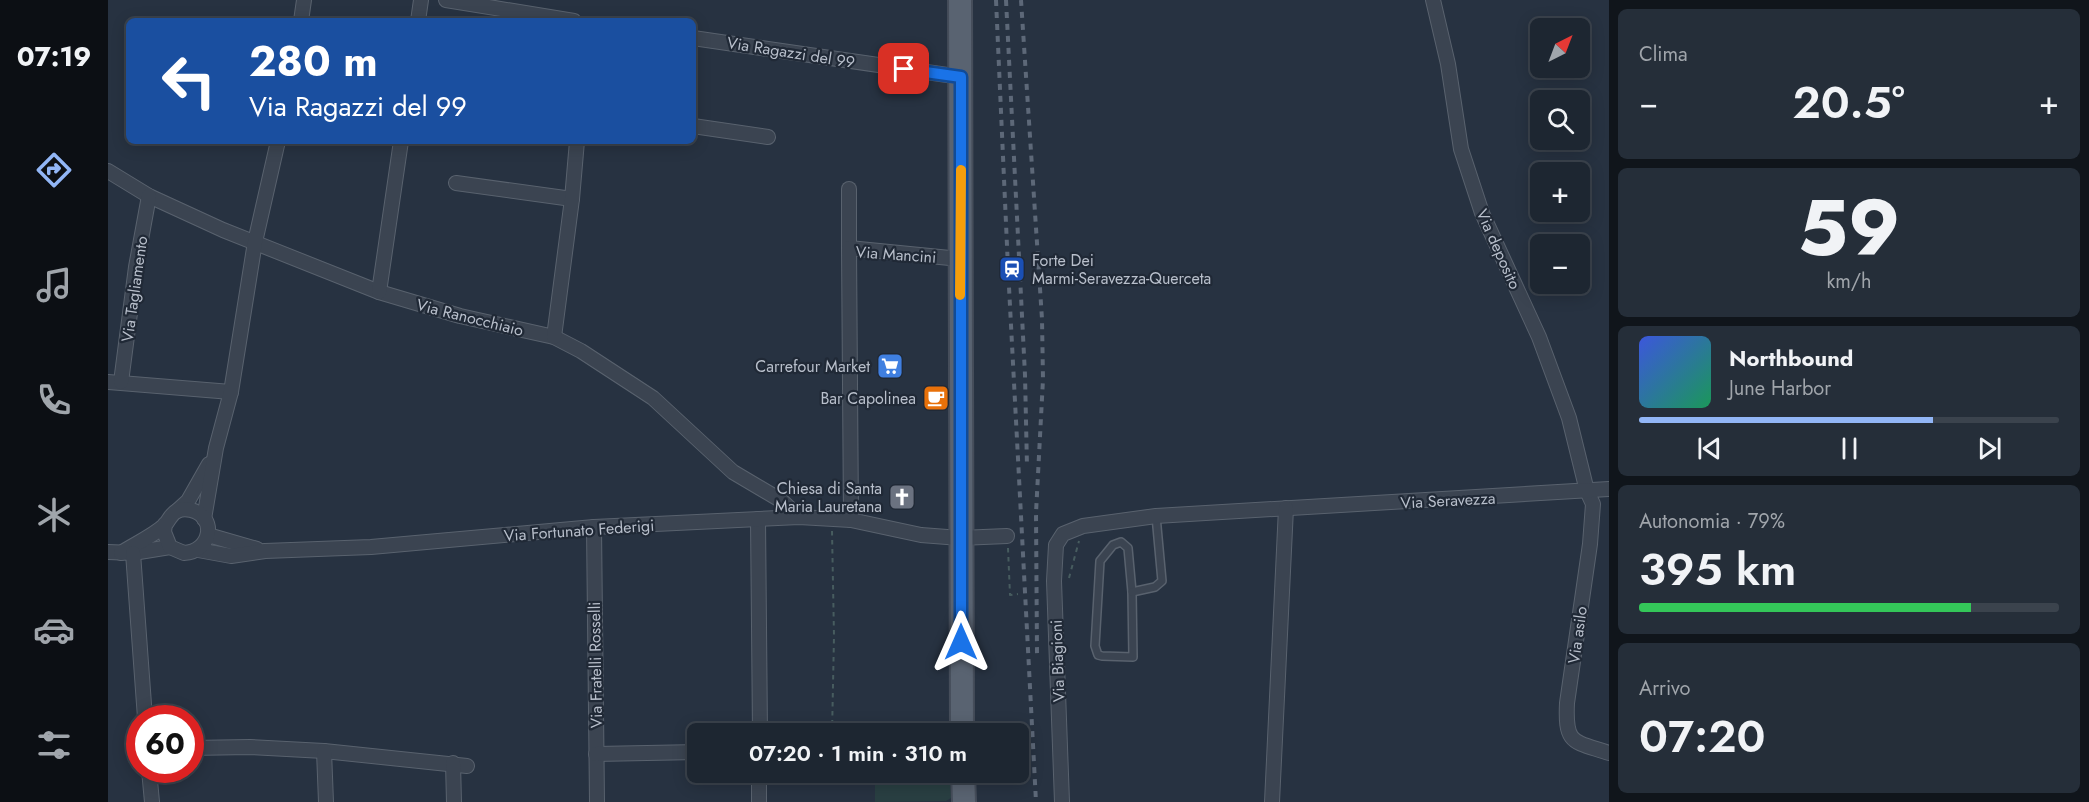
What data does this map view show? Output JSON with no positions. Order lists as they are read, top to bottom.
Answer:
{
  "streets": {
    "street": [
      "Via Ragazzi del 99",
      "Via deposito",
      "Via Mancini",
      "Via Tagliamento",
      "Via Ranocchiaio",
      "Via Seravezza",
      "Via Fortunato Federigi",
      "Via asilo",
      "Via Biagioni",
      "Via Fratelli Rosselli"
    ]
  },
  "crossings": [
    ["Via deposito", "Via Seravezza"],
    ["Via deposito", "Via asilo"],
    ["Via Mancini", "Via Fortunato Federigi"],
    ["Via Tagliamento", "Via Ranocchiaio"],
    ["Via Ranocchiaio", "Via Fortunato Federigi"],
    ["Via Seravezza", "Via asilo"],
    ["Via Seravezza", "Via Biagioni"],
    ["Via Fortunato Federigi", "Via Fratelli Rosselli"]
  ],
  "places": {
    "station": ["Forte Dei Marmi-Seravezza-Querceta"],
    "supermarket": ["Carrefour Market"],
    "cafe": ["Bar Capolinea"],
    "church": ["Chiesa di Santa Maria Lauretana"]
  },
  "north": "top right",
  "page": {
    "tabs": "07:19",
    "tile": [
      "Clima",
      ["59", "km/h"],
      ["Autonomia · 79%", "395 km"],
      ["Arrivo", "07:20"]
    ],
    "map_buttons": ["+", "−"],
    "turn": ["280 m", "Via Ragazzi del 99"],
    "heat": ["−", "20.5°", "+"],
    "song": ["Northbound", "June Harbor"],
    "limit": "60",
    "trip": "07:20 · 1 min · 310 m"
  }
}
